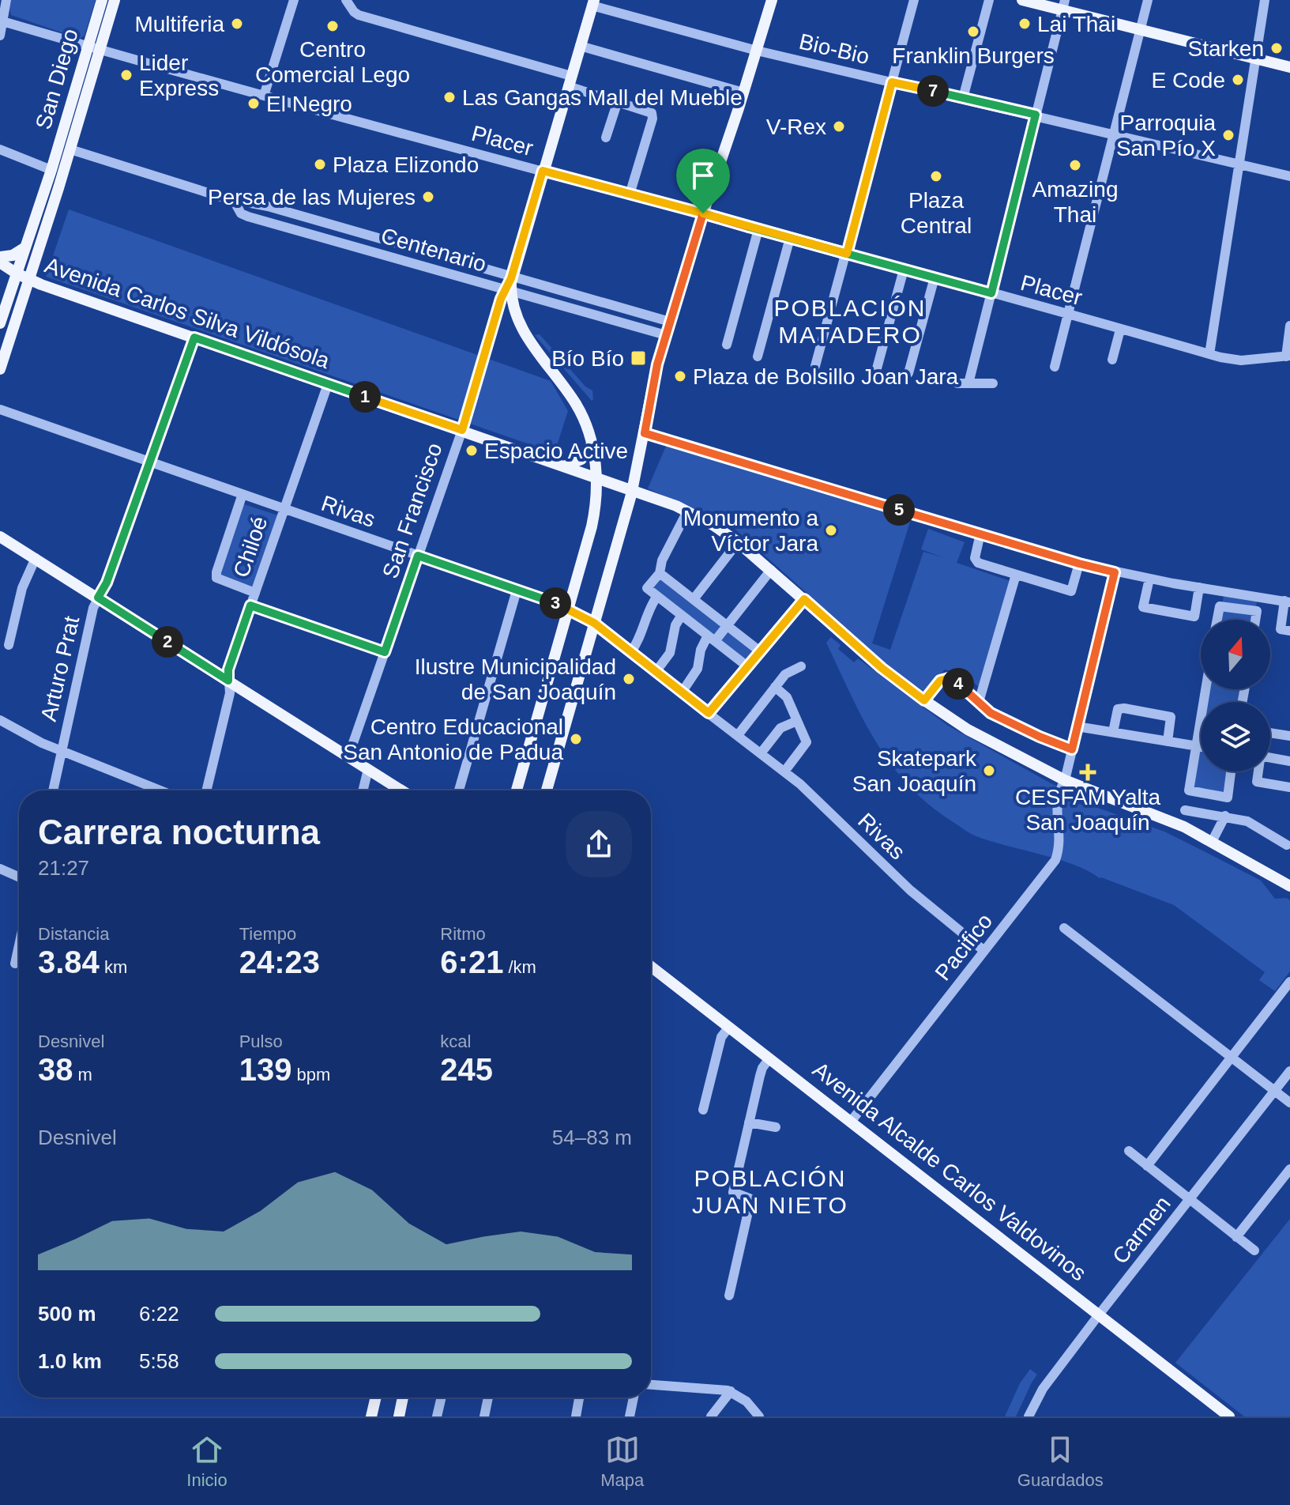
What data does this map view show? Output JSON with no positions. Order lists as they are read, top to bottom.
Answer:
{
  "streets": {
    "main road": [
      "San Diego",
      "Avenida Carlos Silva Vildósola",
      "San Francisco",
      "Avenida Alcalde Carlos Valdovinos"
    ],
    "street": [
      "Bio-Bio",
      "Placer",
      "Centenario",
      "Rivas",
      "Chiloé",
      "Arturo Prat",
      "Pacifico",
      "Carmen"
    ]
  },
  "crossings": [
    ["Bio-Bio", "San Francisco"],
    ["San Diego", "Placer"],
    ["San Diego", "Centenario"],
    ["San Diego", "Avenida Carlos Silva Vildósola"],
    ["Placer", "San Francisco"],
    ["Centenario", "San Francisco"],
    ["Avenida Carlos Silva Vildósola", "San Francisco"],
    ["Avenida Carlos Silva Vildósola", "Chiloé"],
    ["Avenida Carlos Silva Vildósola", "Arturo Prat"],
    ["Avenida Carlos Silva Vildósola", "Pacifico"],
    ["San Francisco", "Rivas"],
    ["Rivas", "Chiloé"],
    ["Rivas", "Arturo Prat"],
    ["Rivas", "Pacifico"],
    ["Pacifico", "Avenida Alcalde Carlos Valdovinos"],
    ["Avenida Alcalde Carlos Valdovinos", "Carmen"]
  ],
  "districts": ["POBLACIÓN MATADERO", "POBLACIÓN JUAN NIETO"],
  "places": {
    "other": [
      "Multiferia",
      "Lai Thai",
      "Centro Comercial Lego",
      "Franklin Burgers",
      "Starken",
      "Lider Express",
      "E Code",
      "Las Gangas Mall del Mueble",
      "El Negro",
      "V-Rex",
      "Parroquia San Pío X",
      "Plaza Elizondo",
      "Amazing Thai",
      "Plaza Central",
      "Persa de las Mujeres",
      "Plaza de Bolsillo Joan Jara",
      "Espacio Active",
      "Monumento a Víctor Jara",
      "Ilustre Municipalidad de San Joaquín",
      "Centro Educacional San Antonio de Padua",
      "Skatepark San Joaquín"
    ],
    "transit": ["Bío Bío"],
    "health": ["CESFAM Yalta San Joaquín"]
  },
  "north": "top",
  "page": {
    "pins": [
      "7",
      "1",
      "5",
      "3",
      "2",
      "4"
    ],
    "heading": ["Carrera nocturna", "21:27"],
    "stats": [
      ["Distancia", "3.84 km"],
      ["Tiempo", "24:23"],
      ["Ritmo", "6:21 /km"],
      ["Desnivel", "38 m"],
      ["Pulso", "139 bpm"],
      ["kcal", "245"]
    ],
    "chart": ["Desnivel", "54–83 m"],
    "list": [
      {
        "name": "500 m",
        "note": "6:22"
      },
      {
        "name": "1.0 km",
        "note": "5:58"
      }
    ],
    "tabs": ["Inicio", "Mapa", "Guardados"]
  }
}
